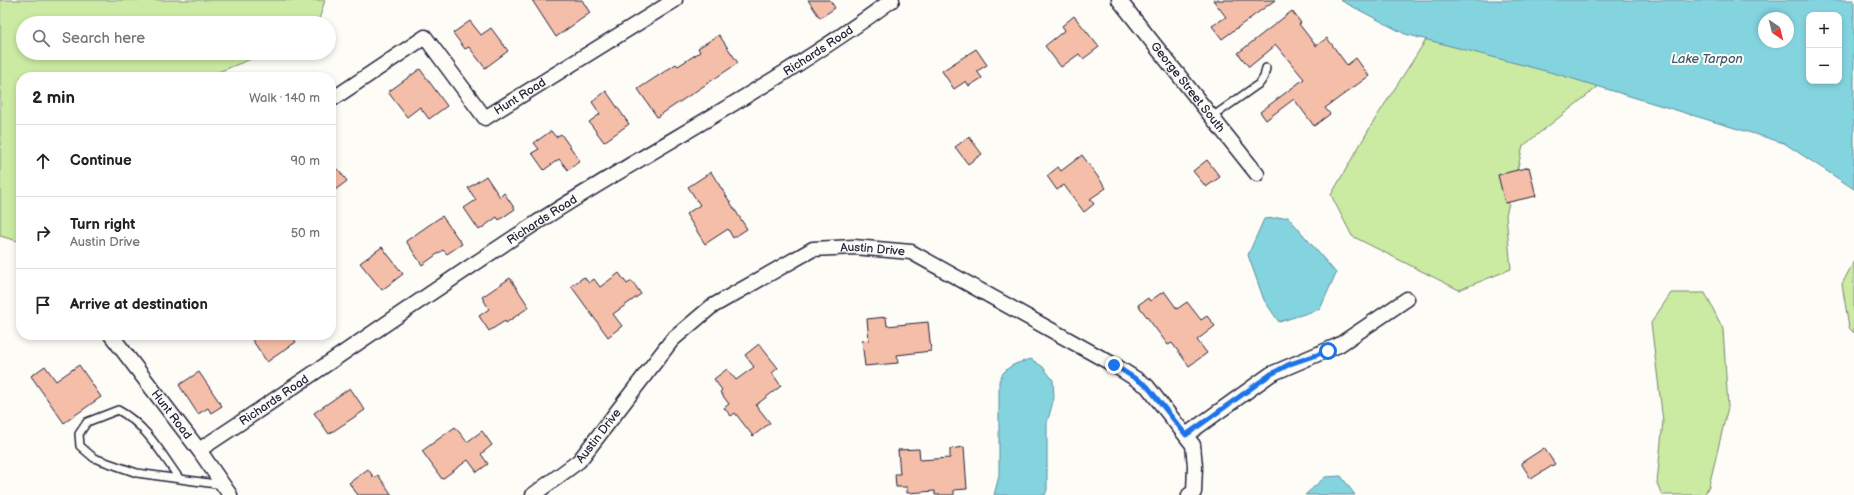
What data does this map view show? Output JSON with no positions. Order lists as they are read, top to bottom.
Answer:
{
  "streets": {
    "street": [
      "Richards Road",
      "George Street South",
      "Hunt Road",
      "Austin Drive"
    ]
  },
  "crossings": [
    ["Richards Road", "Hunt Road"]
  ],
  "water": ["Lake Tarpon"],
  "north": "bottom right",
  "page": {
    "map_buttons": ["+", "−"],
    "search": "Search here",
    "heading": ["2 min", "Walk · 140 m"],
    "list": [
      ["Continue", "90 m"],
      ["Turn right", "Austin Drive", "50 m"],
      "Arrive at destination"
    ]
  }
}
